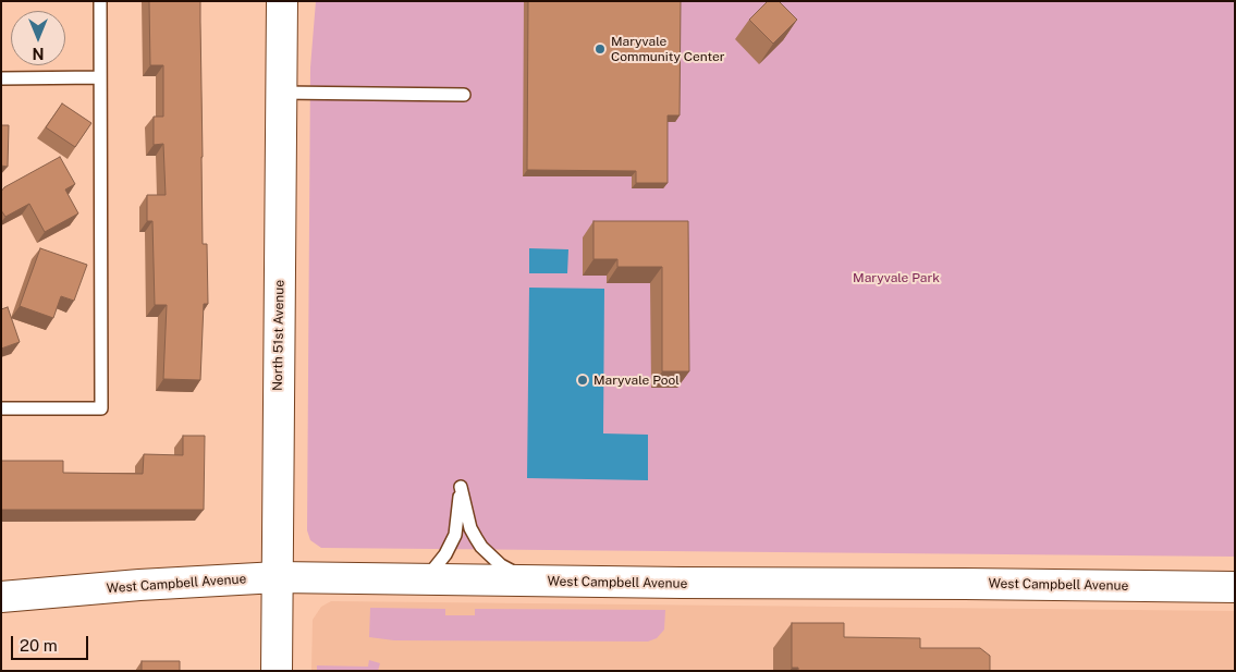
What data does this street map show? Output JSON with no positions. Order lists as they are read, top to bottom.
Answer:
{
  "streets": {
    "street": ["North 51st Avenue", "West Campbell Avenue"]
  },
  "crossings": [
    ["North 51st Avenue", "West Campbell Avenue"]
  ],
  "parks": ["Maryvale Park"],
  "places": ["Maryvale Community Center", "Maryvale Pool"],
  "scale_bar": "20 m",
  "north": "bottom"
}
